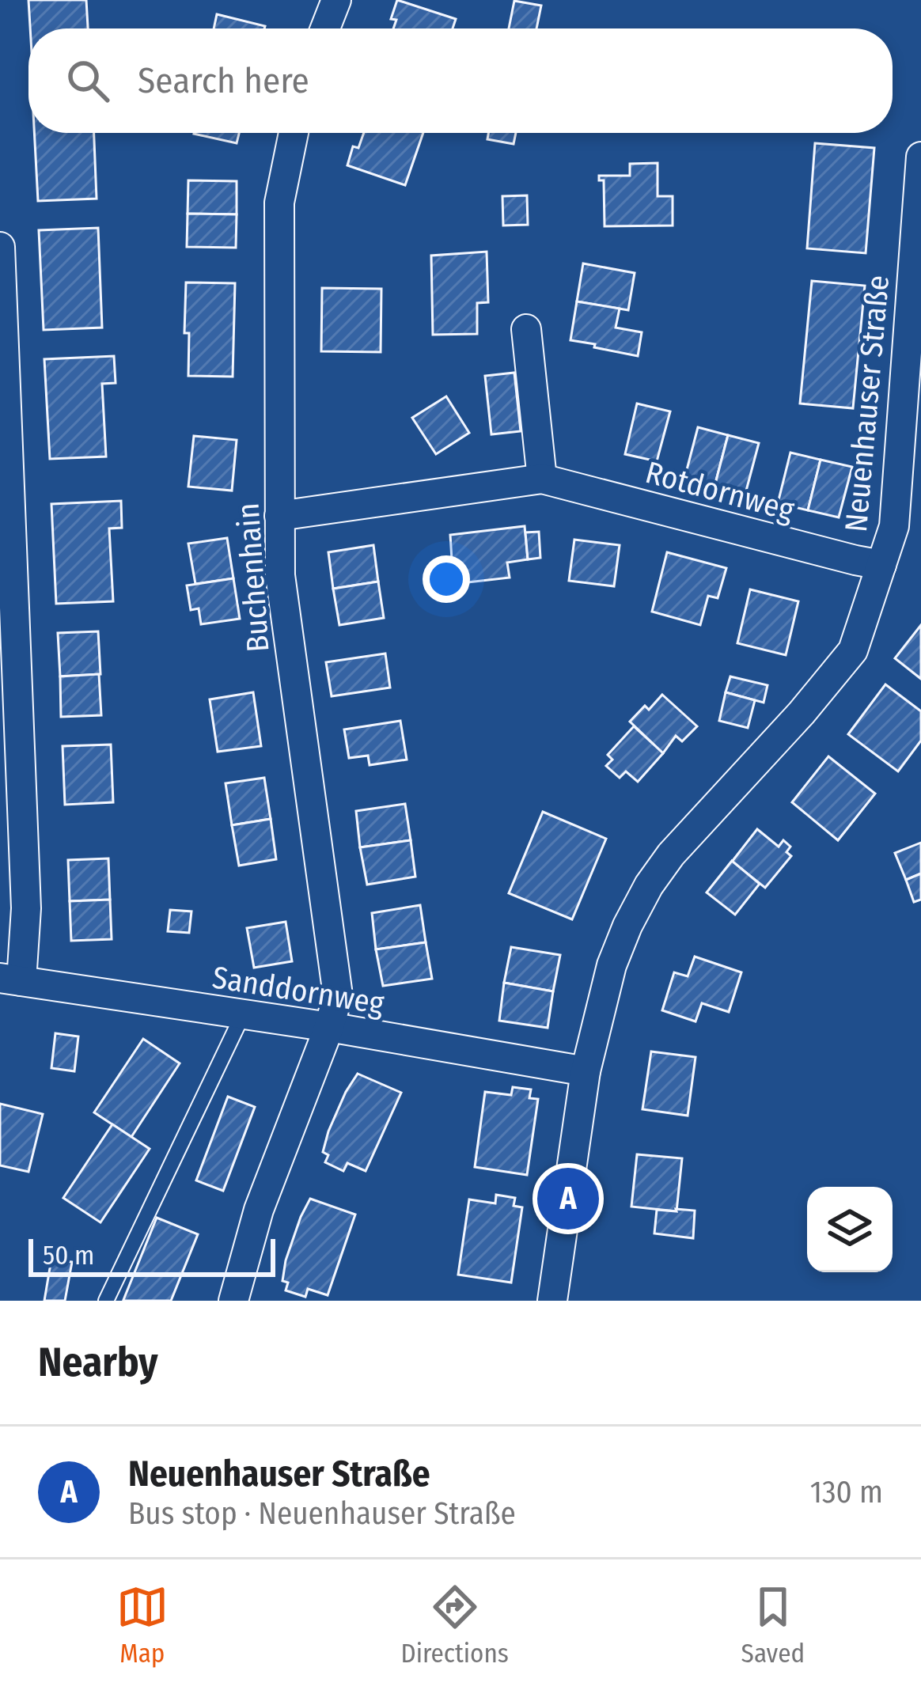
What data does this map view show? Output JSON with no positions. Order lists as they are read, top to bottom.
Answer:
{
  "streets": {
    "street": [
      "Neuenhauser Straße",
      "Rotdornweg",
      "Buchenhain",
      "Sanddornweg"
    ]
  },
  "crossings": [
    ["Neuenhauser Straße", "Rotdornweg"],
    ["Neuenhauser Straße", "Sanddornweg"],
    ["Rotdornweg", "Buchenhain"],
    ["Buchenhain", "Sanddornweg"]
  ],
  "scale_bar": "50 m",
  "page": {
    "search": "Search here",
    "pins": "A",
    "scale": "50 m",
    "heading": "Nearby",
    "list": [
      {
        "mark": "A",
        "name": "Neuenhauser Straße",
        "note": "Bus stop · Neuenhauser Straße",
        "value": "130 m"
      }
    ],
    "nav": ["Map", "Directions", "Saved"]
  }
}
